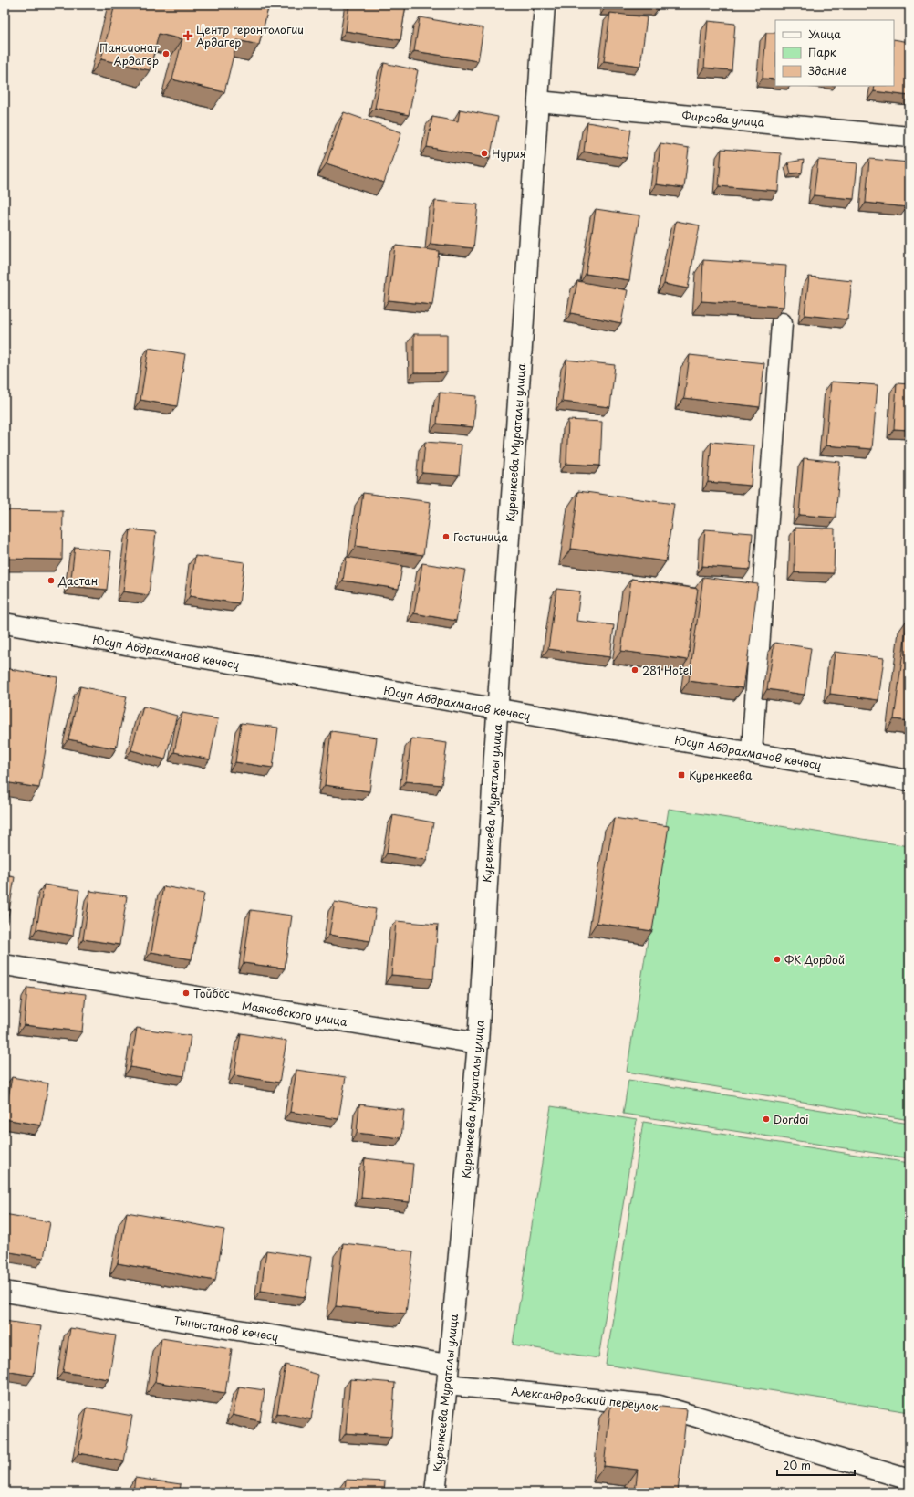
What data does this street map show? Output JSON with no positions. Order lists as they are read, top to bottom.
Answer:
{
  "streets": {
    "street": [
      "Фирсова улица",
      "Куренкеева Мураталы улица",
      "Юсуп Абдрахманов көчөсү",
      "Маяковского улица",
      "Тыныстанов көчөсү",
      "Александровский переулок"
    ]
  },
  "crossings": [
    ["Фирсова улица", "Куренкеева Мураталы улица"],
    ["Куренкеева Мураталы улица", "Юсуп Абдрахманов көчөсү"],
    ["Куренкеева Мураталы улица", "Маяковского улица"],
    ["Куренкеева Мураталы улица", "Тыныстанов көчөсү"],
    ["Куренкеева Мураталы улица", "Александровский переулок"]
  ],
  "places": {
    "health": ["Центр геронтологии Ардагер"],
    "other": [
      "Пансионат Ардагер",
      "Нурия",
      "Гостиница",
      "Дастан",
      "281 Hotel",
      "ФК Дордой",
      "Тойбос",
      "Dordoi"
    ],
    "transit": ["Куренкеева"]
  },
  "legend": ["Улица", "Парк", "Здание"],
  "scale_bar": "20 m"
}
